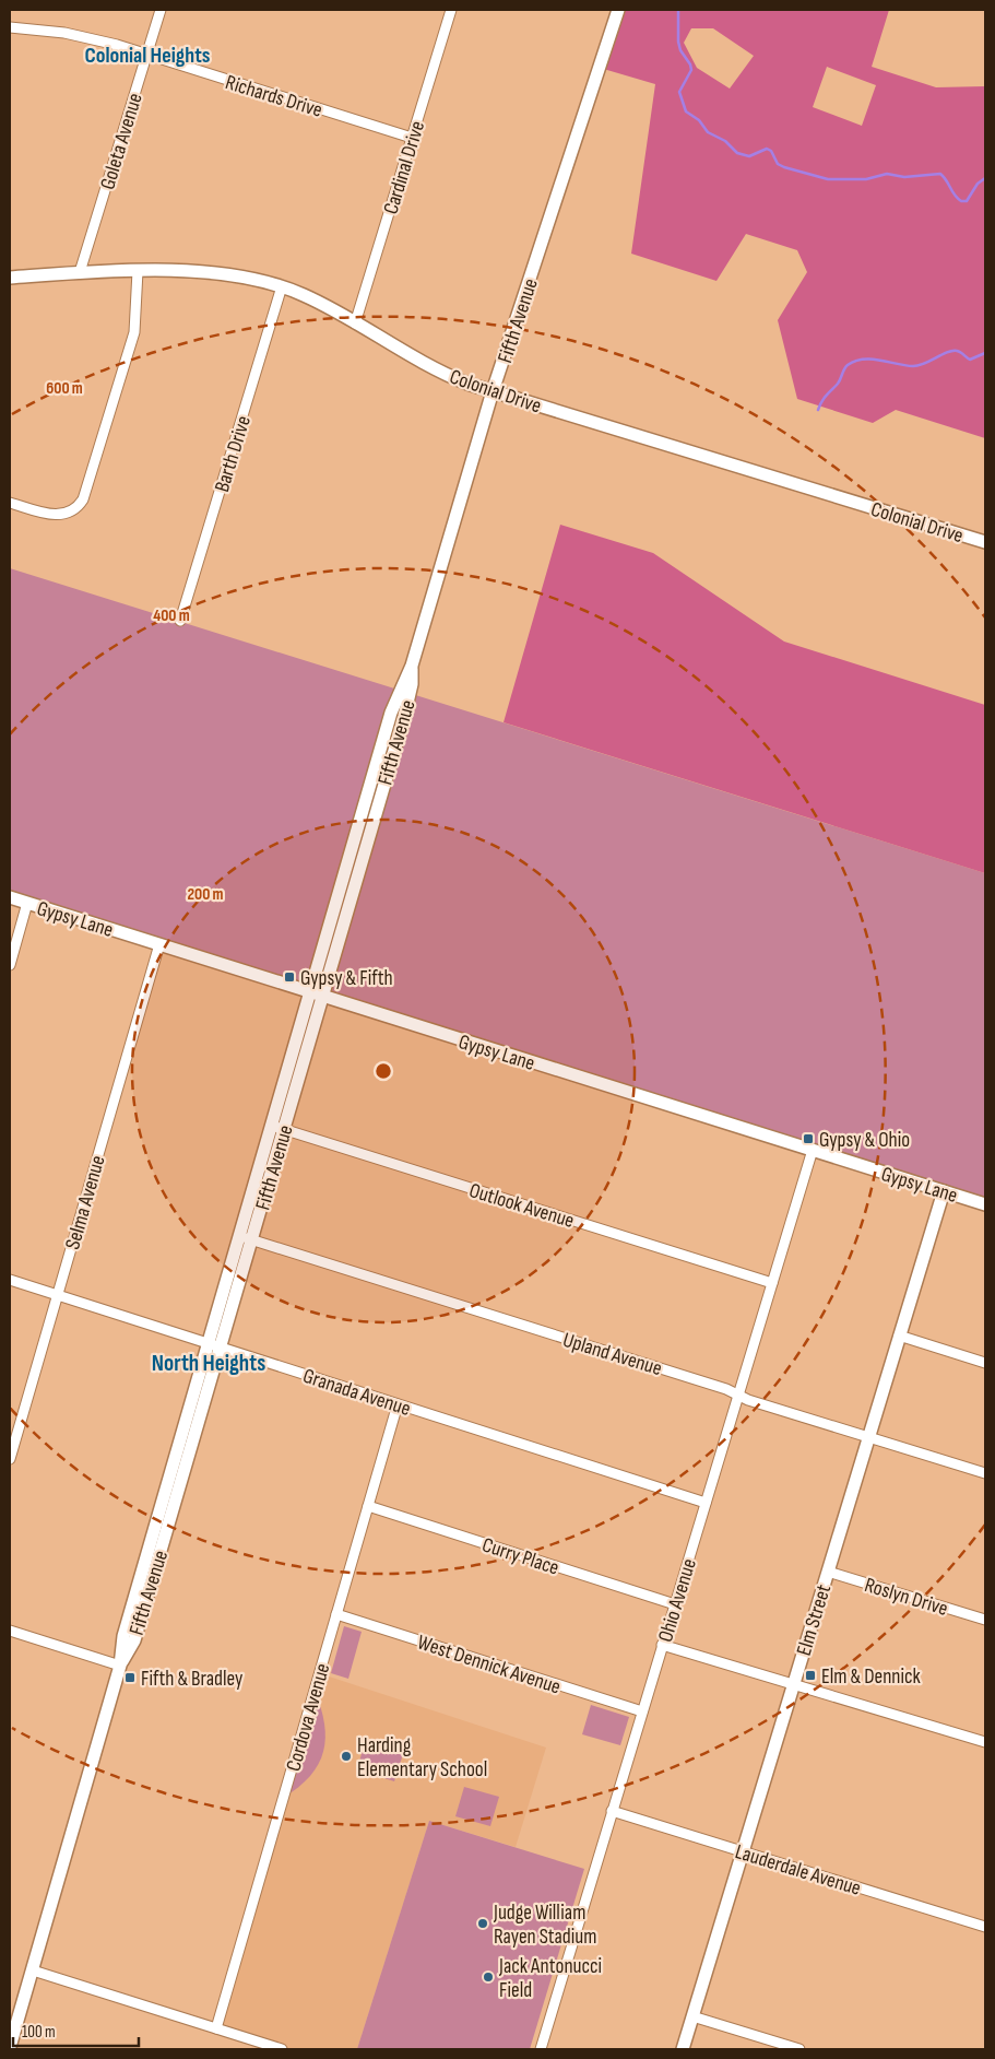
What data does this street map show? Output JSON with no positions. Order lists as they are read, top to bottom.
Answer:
{
  "streets": {
    "street": [
      "Richards Drive",
      "Goleta Avenue",
      "Cardinal Drive",
      "Fifth Avenue",
      "Colonial Drive",
      "Barth Drive",
      "Gypsy Lane",
      "Selma Avenue",
      "Outlook Avenue",
      "Upland Avenue",
      "Granada Avenue",
      "Curry Place",
      "Roslyn Drive",
      "Ohio Avenue",
      "Elm Street",
      "West Dennick Avenue",
      "Cordova Avenue",
      "Lauderdale Avenue"
    ]
  },
  "crossings": [
    ["Richards Drive", "Goleta Avenue"],
    ["Richards Drive", "Cardinal Drive"],
    ["Goleta Avenue", "Colonial Drive"],
    ["Cardinal Drive", "Colonial Drive"],
    ["Fifth Avenue", "Colonial Drive"],
    ["Fifth Avenue", "Gypsy Lane"],
    ["Fifth Avenue", "Outlook Avenue"],
    ["Fifth Avenue", "Upland Avenue"],
    ["Fifth Avenue", "Granada Avenue"],
    ["Colonial Drive", "Barth Drive"],
    ["Gypsy Lane", "Selma Avenue"],
    ["Gypsy Lane", "Ohio Avenue"],
    ["Gypsy Lane", "Elm Street"],
    ["Selma Avenue", "Granada Avenue"],
    ["Outlook Avenue", "Ohio Avenue"],
    ["Upland Avenue", "Ohio Avenue"],
    ["Upland Avenue", "Elm Street"],
    ["Granada Avenue", "Ohio Avenue"],
    ["Granada Avenue", "Cordova Avenue"],
    ["Curry Place", "Ohio Avenue"],
    ["Curry Place", "Cordova Avenue"],
    ["Roslyn Drive", "Elm Street"],
    ["Ohio Avenue", "West Dennick Avenue"],
    ["Ohio Avenue", "Lauderdale Avenue"],
    ["Elm Street", "Lauderdale Avenue"],
    ["West Dennick Avenue", "Cordova Avenue"]
  ],
  "districts": ["Colonial Heights", "North Heights"],
  "places": {
    "transit": [
      "Gypsy & Fifth",
      "Gypsy & Ohio",
      "Elm & Dennick",
      "Fifth & Bradley"
    ],
    "other": ["Harding Elementary School", "Judge William Rayen Stadium", "Jack Antonucci Field"]
  },
  "scale_bar": "100 m",
  "rings": ["600 m", "400 m", "200 m"]
}
